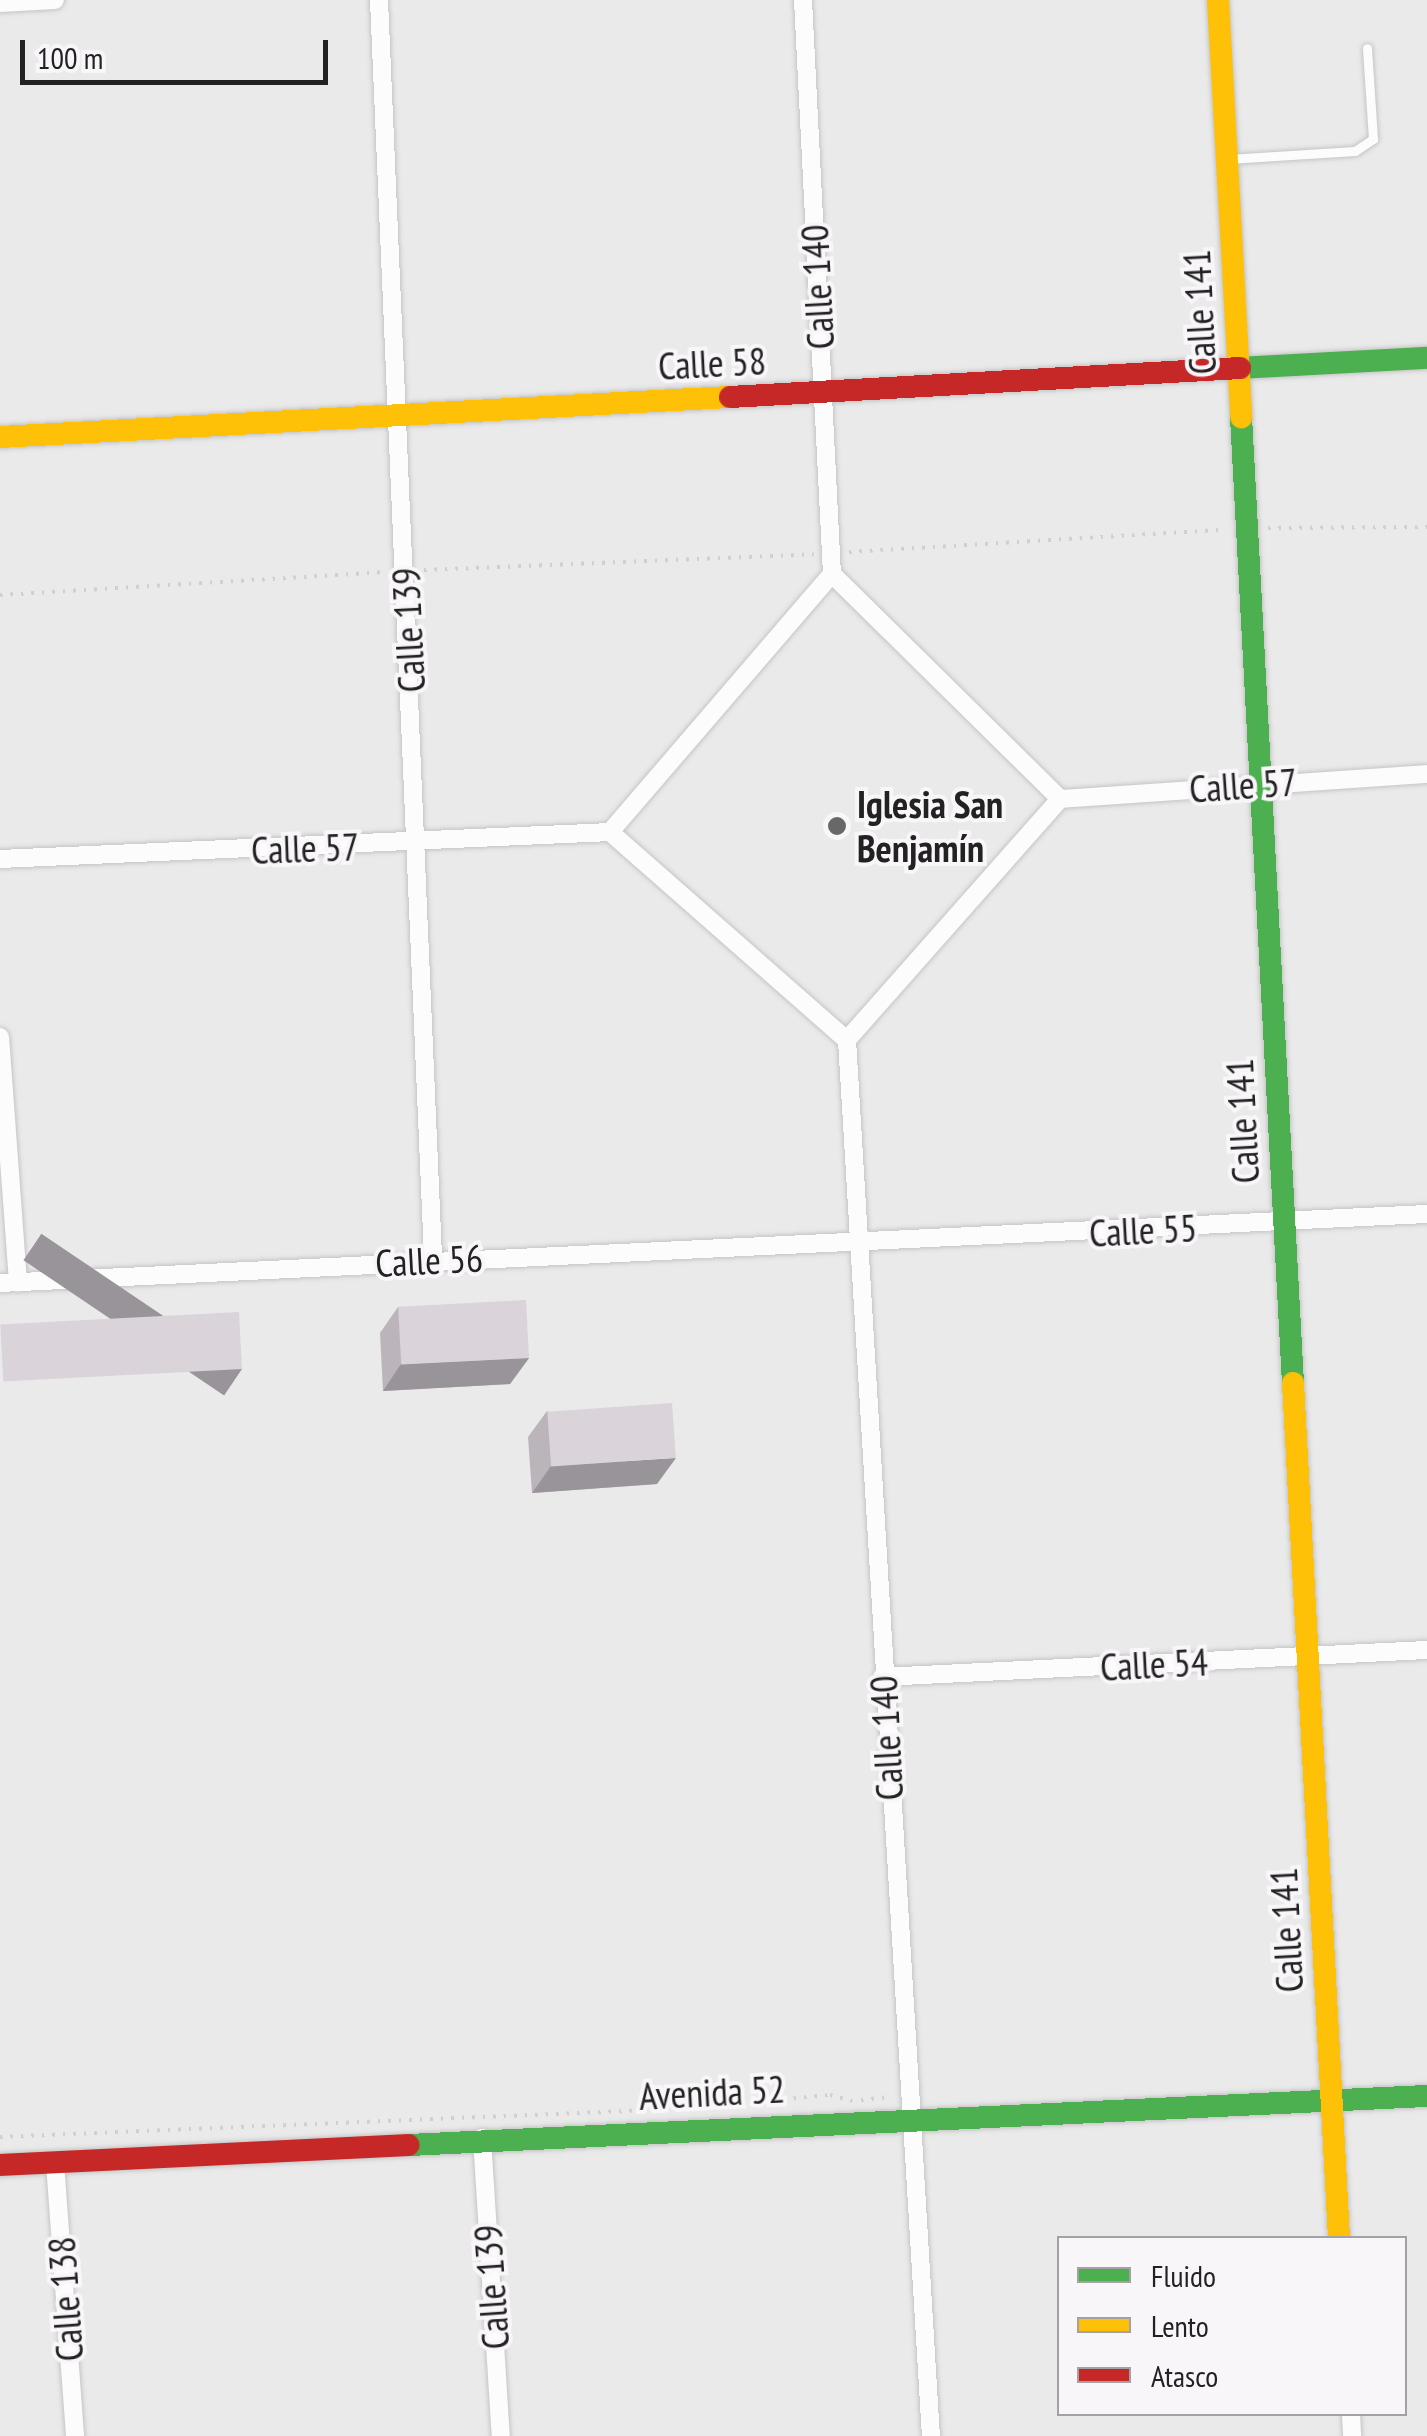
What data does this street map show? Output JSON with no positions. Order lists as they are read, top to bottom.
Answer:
{
  "streets": {
    "street": [
      "Calle 140",
      "Calle 141",
      "Calle 58",
      "Calle 139",
      "Calle 57",
      "Calle 55",
      "Calle 56",
      "Calle 54",
      "Avenida 52",
      "Calle 138"
    ]
  },
  "crossings": [
    ["Calle 140", "Calle 58"],
    ["Calle 140", "Calle 55"],
    ["Calle 140", "Calle 56"],
    ["Calle 140", "Calle 54"],
    ["Calle 140", "Avenida 52"],
    ["Calle 141", "Calle 58"],
    ["Calle 141", "Calle 57"],
    ["Calle 141", "Calle 55"],
    ["Calle 141", "Calle 54"],
    ["Calle 141", "Avenida 52"],
    ["Calle 58", "Calle 139"],
    ["Calle 139", "Calle 57"],
    ["Calle 139", "Calle 56"],
    ["Calle 139", "Avenida 52"],
    ["Calle 55", "Calle 56"],
    ["Avenida 52", "Calle 138"]
  ],
  "places": ["Iglesia San Benjamín"],
  "legend": ["Fluido", "Lento", "Atasco"],
  "scale_bar": "100 m"
}
